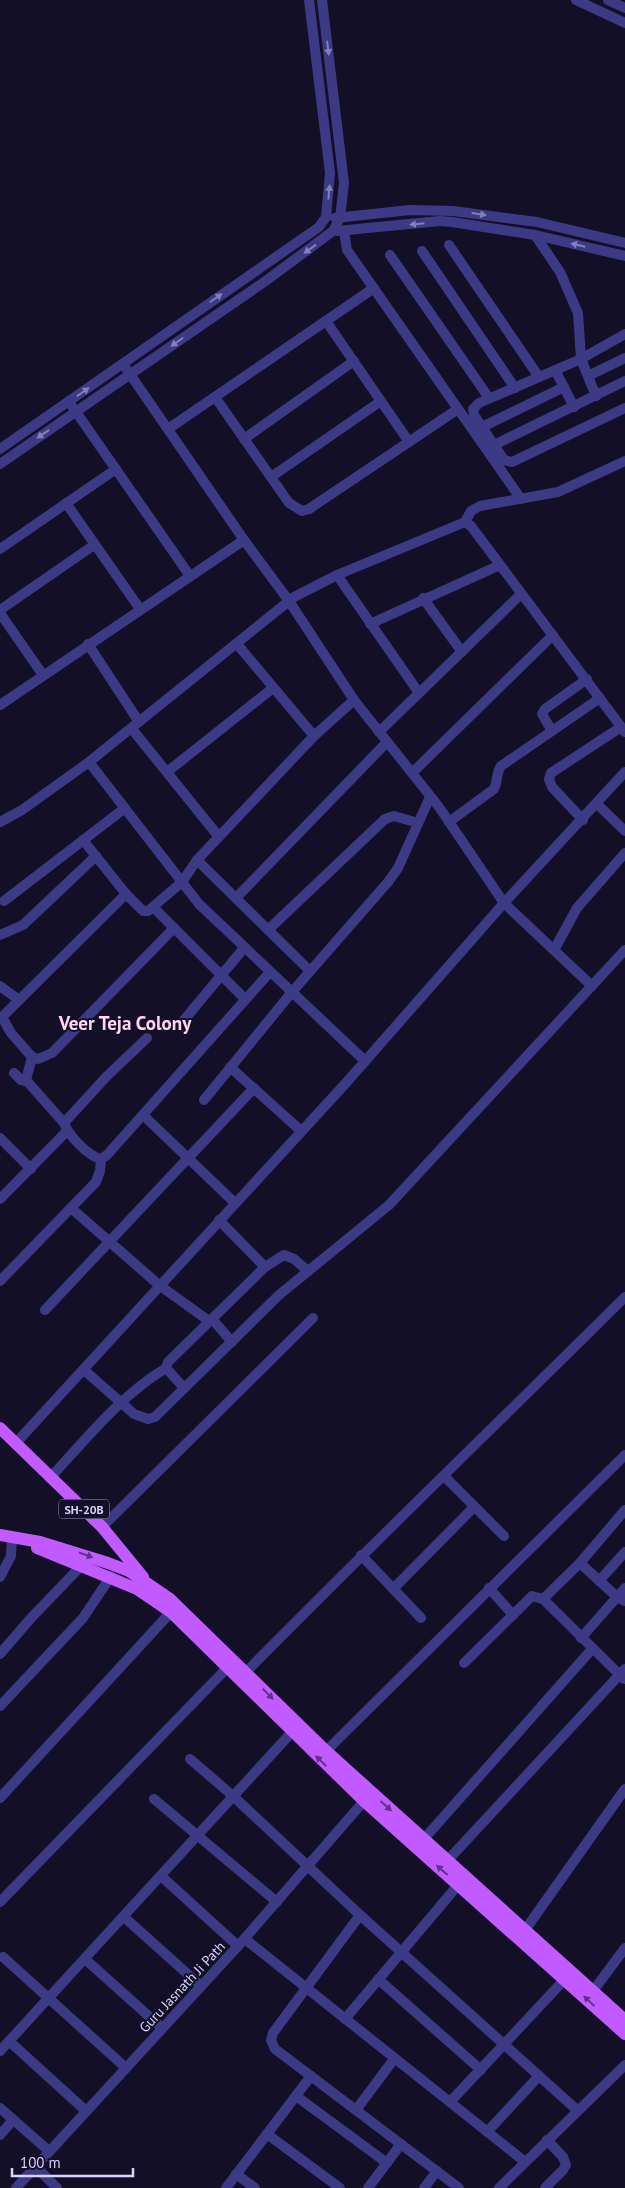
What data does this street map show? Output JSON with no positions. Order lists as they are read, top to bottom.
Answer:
{
  "streets": {
    "main road": ["SH-20B"],
    "street": ["Guru Jasnath Ji Path"]
  },
  "districts": ["Veer Teja Colony"],
  "scale_bar": "100 m"
}
